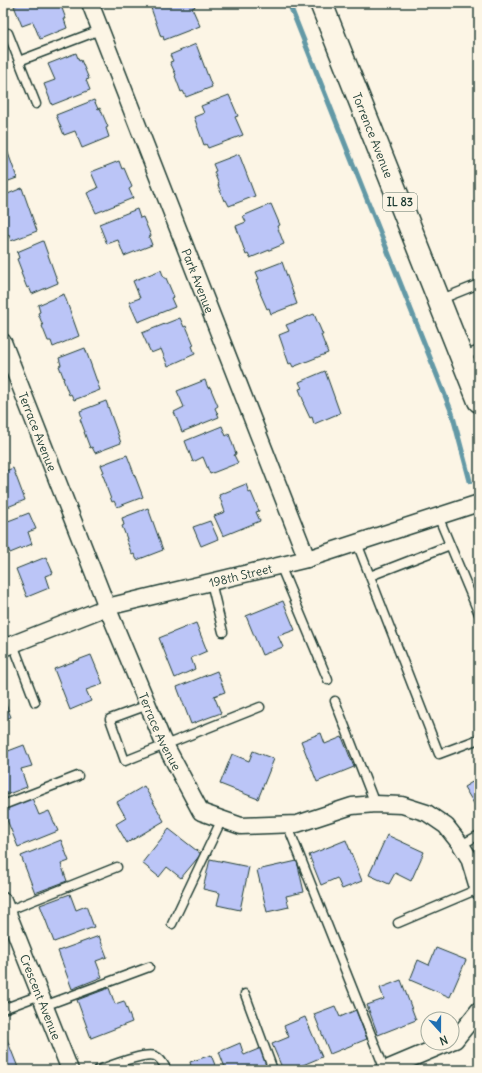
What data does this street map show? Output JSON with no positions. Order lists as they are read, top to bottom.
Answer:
{
  "streets": {
    "main road": ["Torrence Avenue", "IL 83"],
    "street": [
      "Park Avenue",
      "Terrace Avenue",
      "198th Street",
      "Crescent Avenue"
    ]
  },
  "crossings": [
    ["Park Avenue", "198th Street"],
    ["Terrace Avenue", "198th Street"]
  ],
  "north": "bottom"
}
